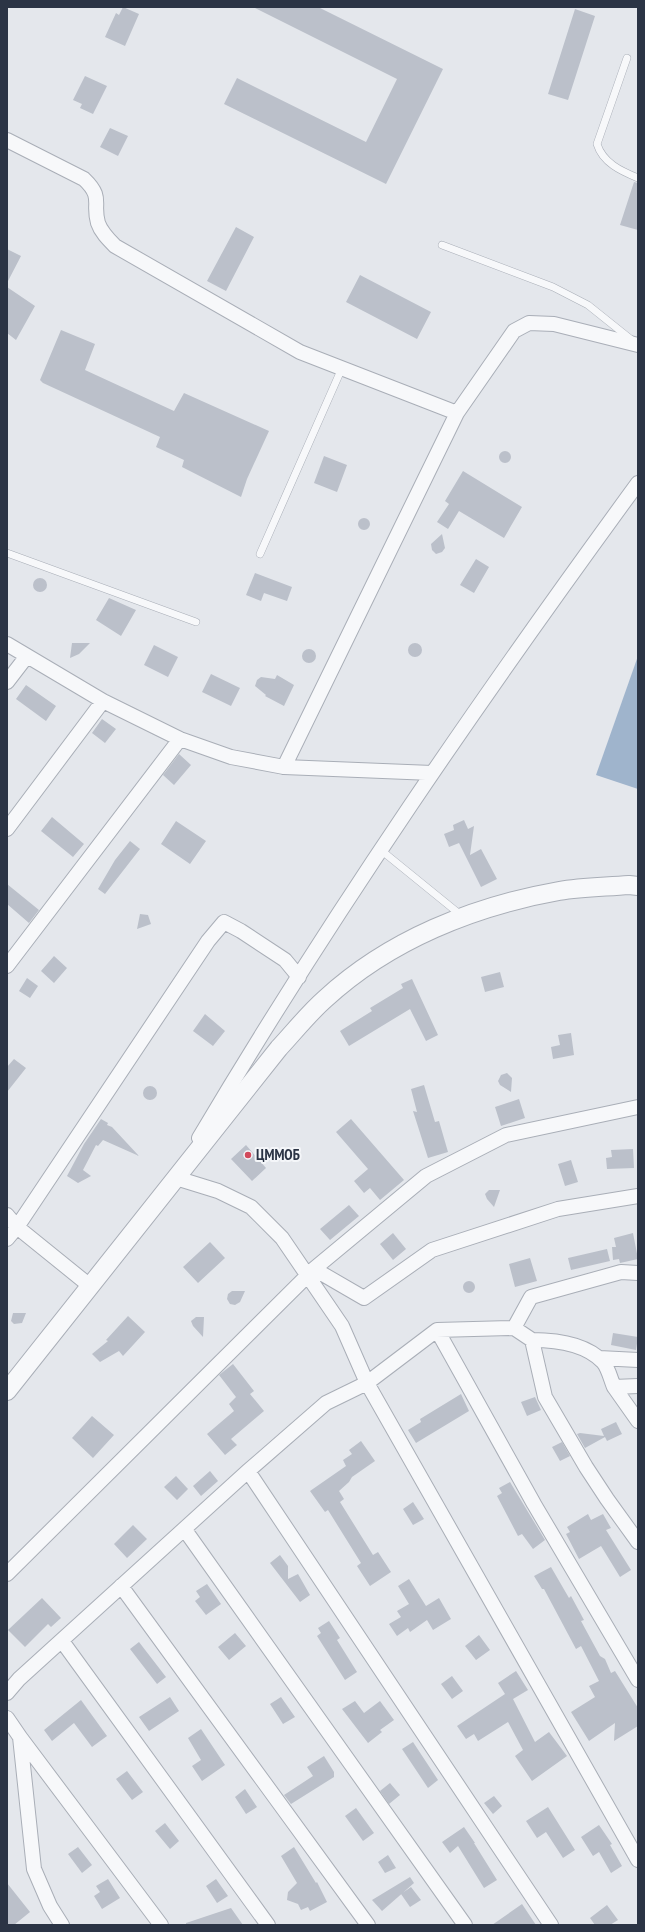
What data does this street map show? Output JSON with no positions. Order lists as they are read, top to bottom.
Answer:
{
  "places": ["ЦММОБ"]
}
